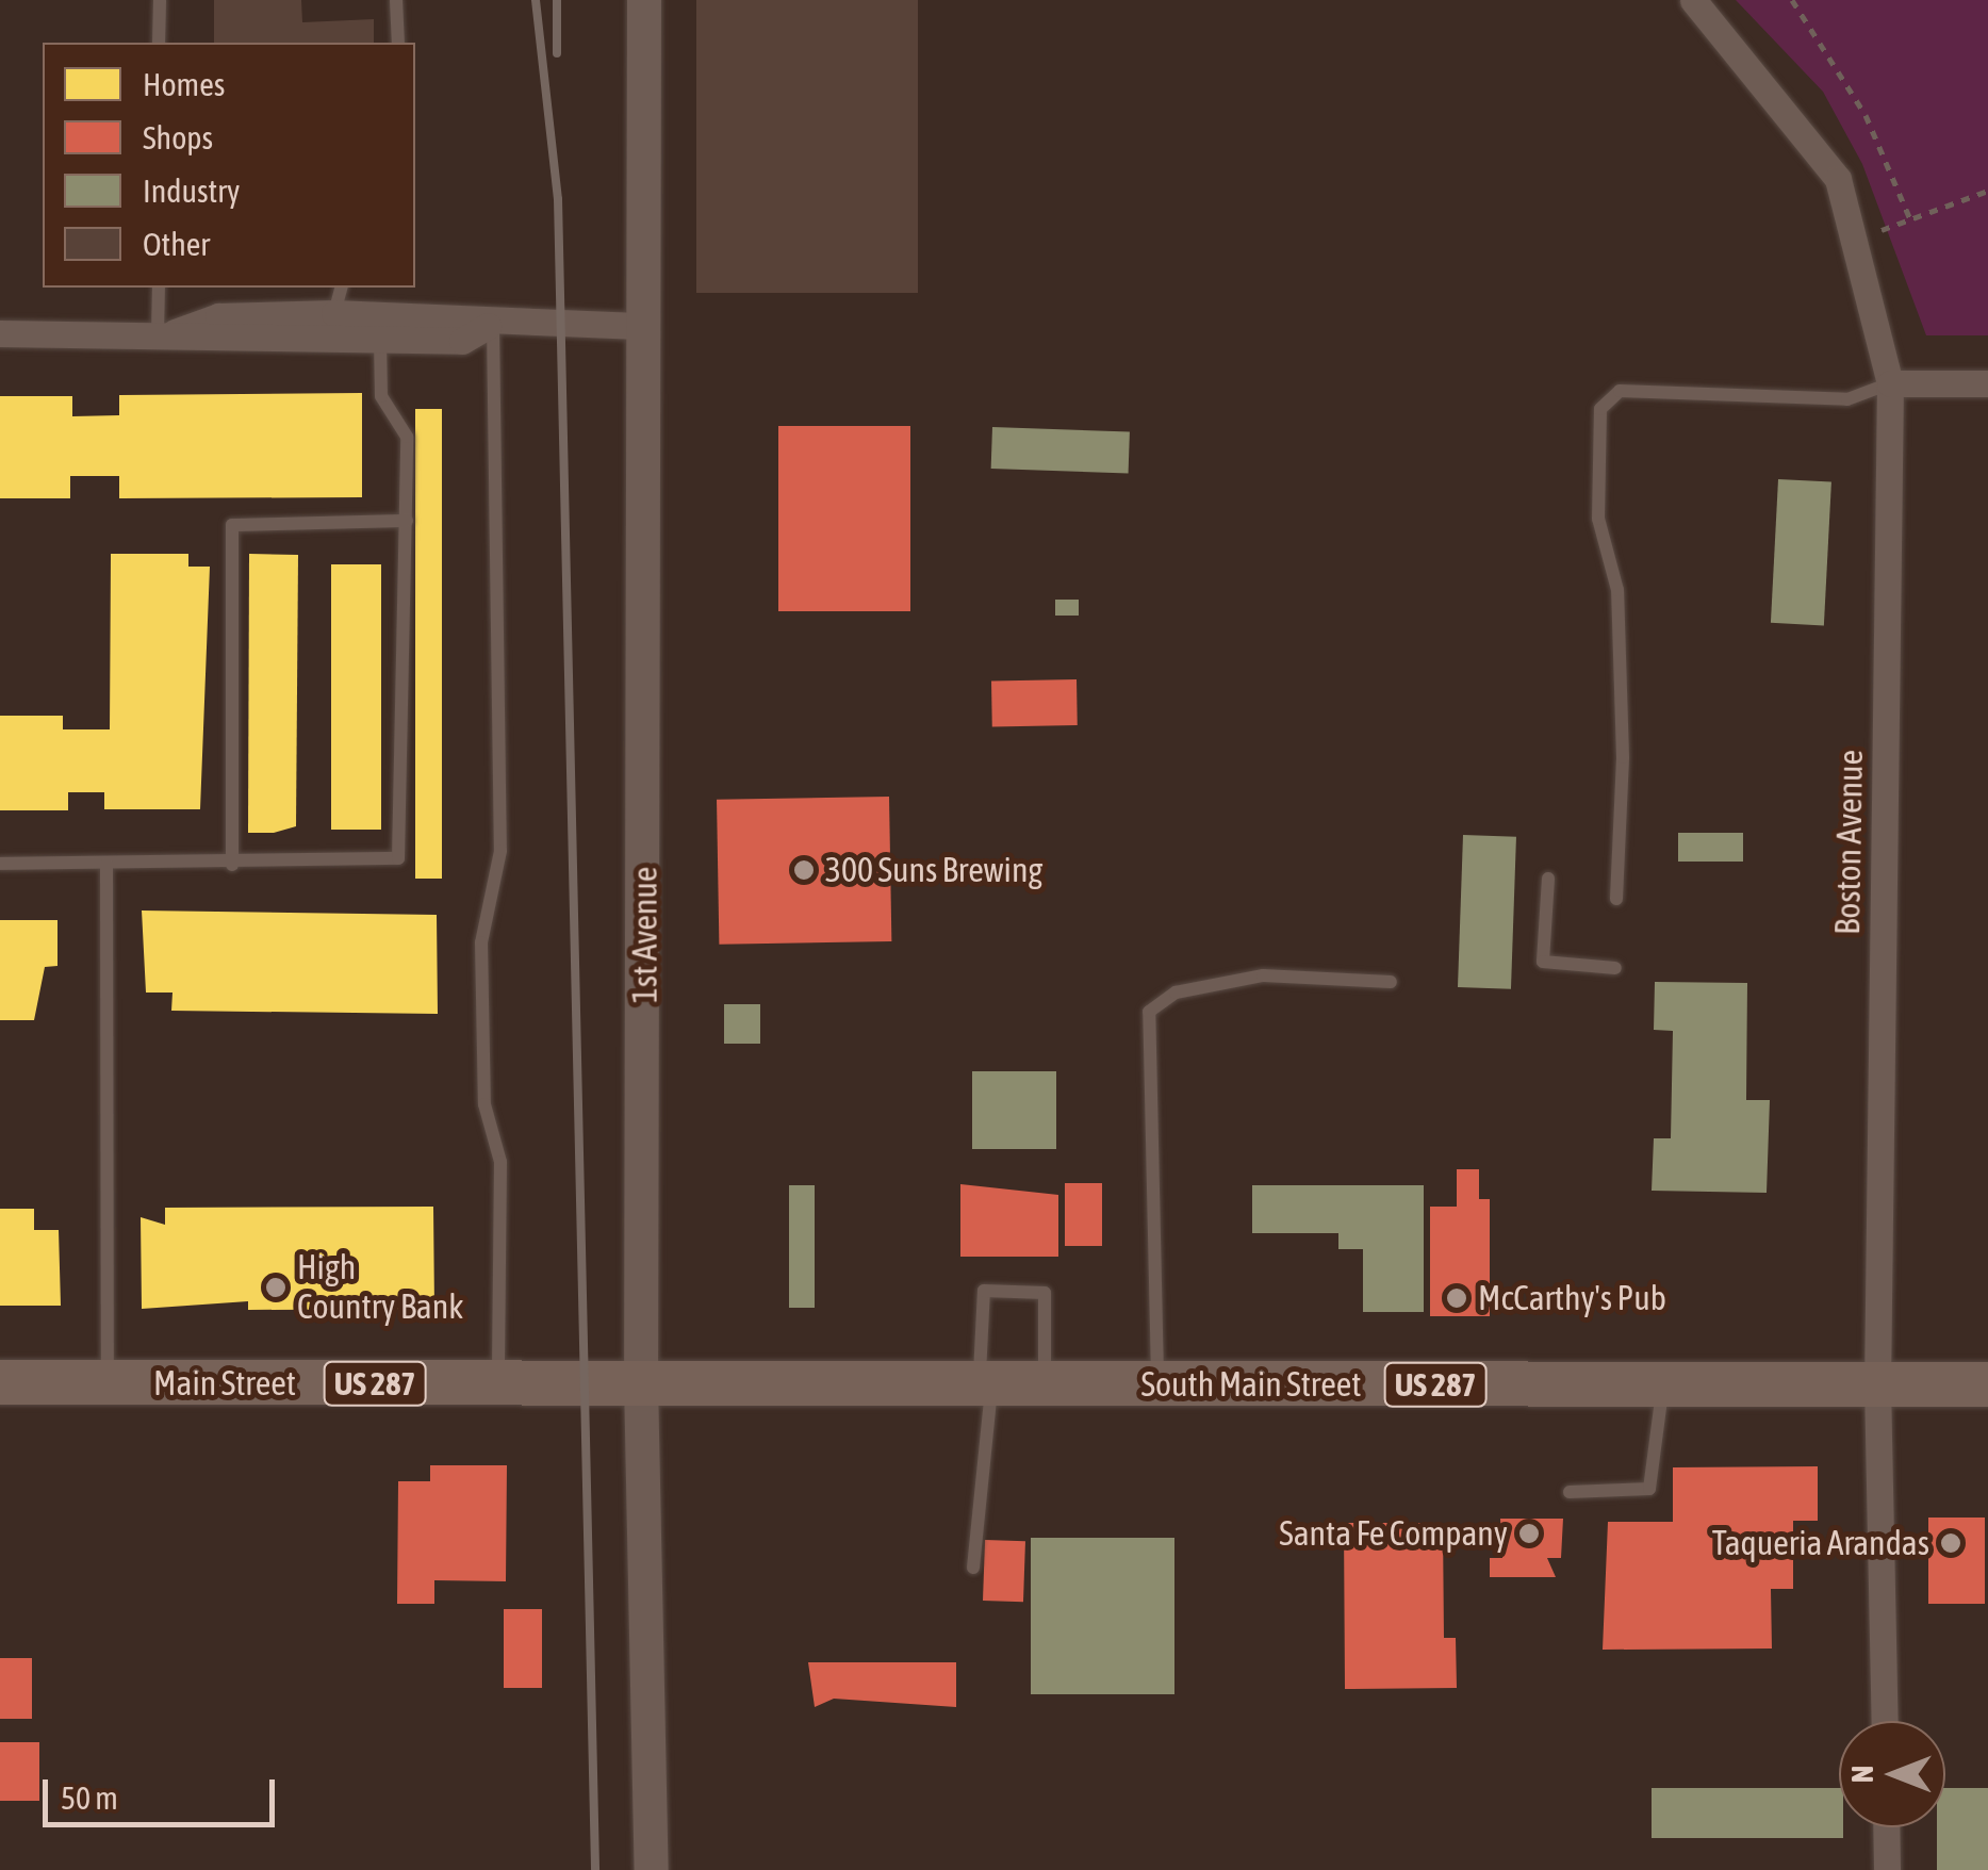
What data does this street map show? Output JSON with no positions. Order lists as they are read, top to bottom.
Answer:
{
  "streets": {
    "highway": ["Main Street", "US 287", "South Main Street"],
    "street": ["Boston Avenue", "1st Avenue"]
  },
  "crossings": [
    ["Boston Avenue", "South Main Street"],
    ["1st Avenue", "Main Street"],
    ["1st Avenue", "South Main Street"],
    ["Main Street", "South Main Street"]
  ],
  "places": [
    "300 Suns Brewing",
    "High Country Bank",
    "McCarthy's Pub",
    "Santa Fe Company",
    "Taqueria Arandas"
  ],
  "legend": [
    "Homes",
    "Shops",
    "Industry",
    "Other"
  ],
  "scale_bar": "50 m",
  "north": "left"
}
